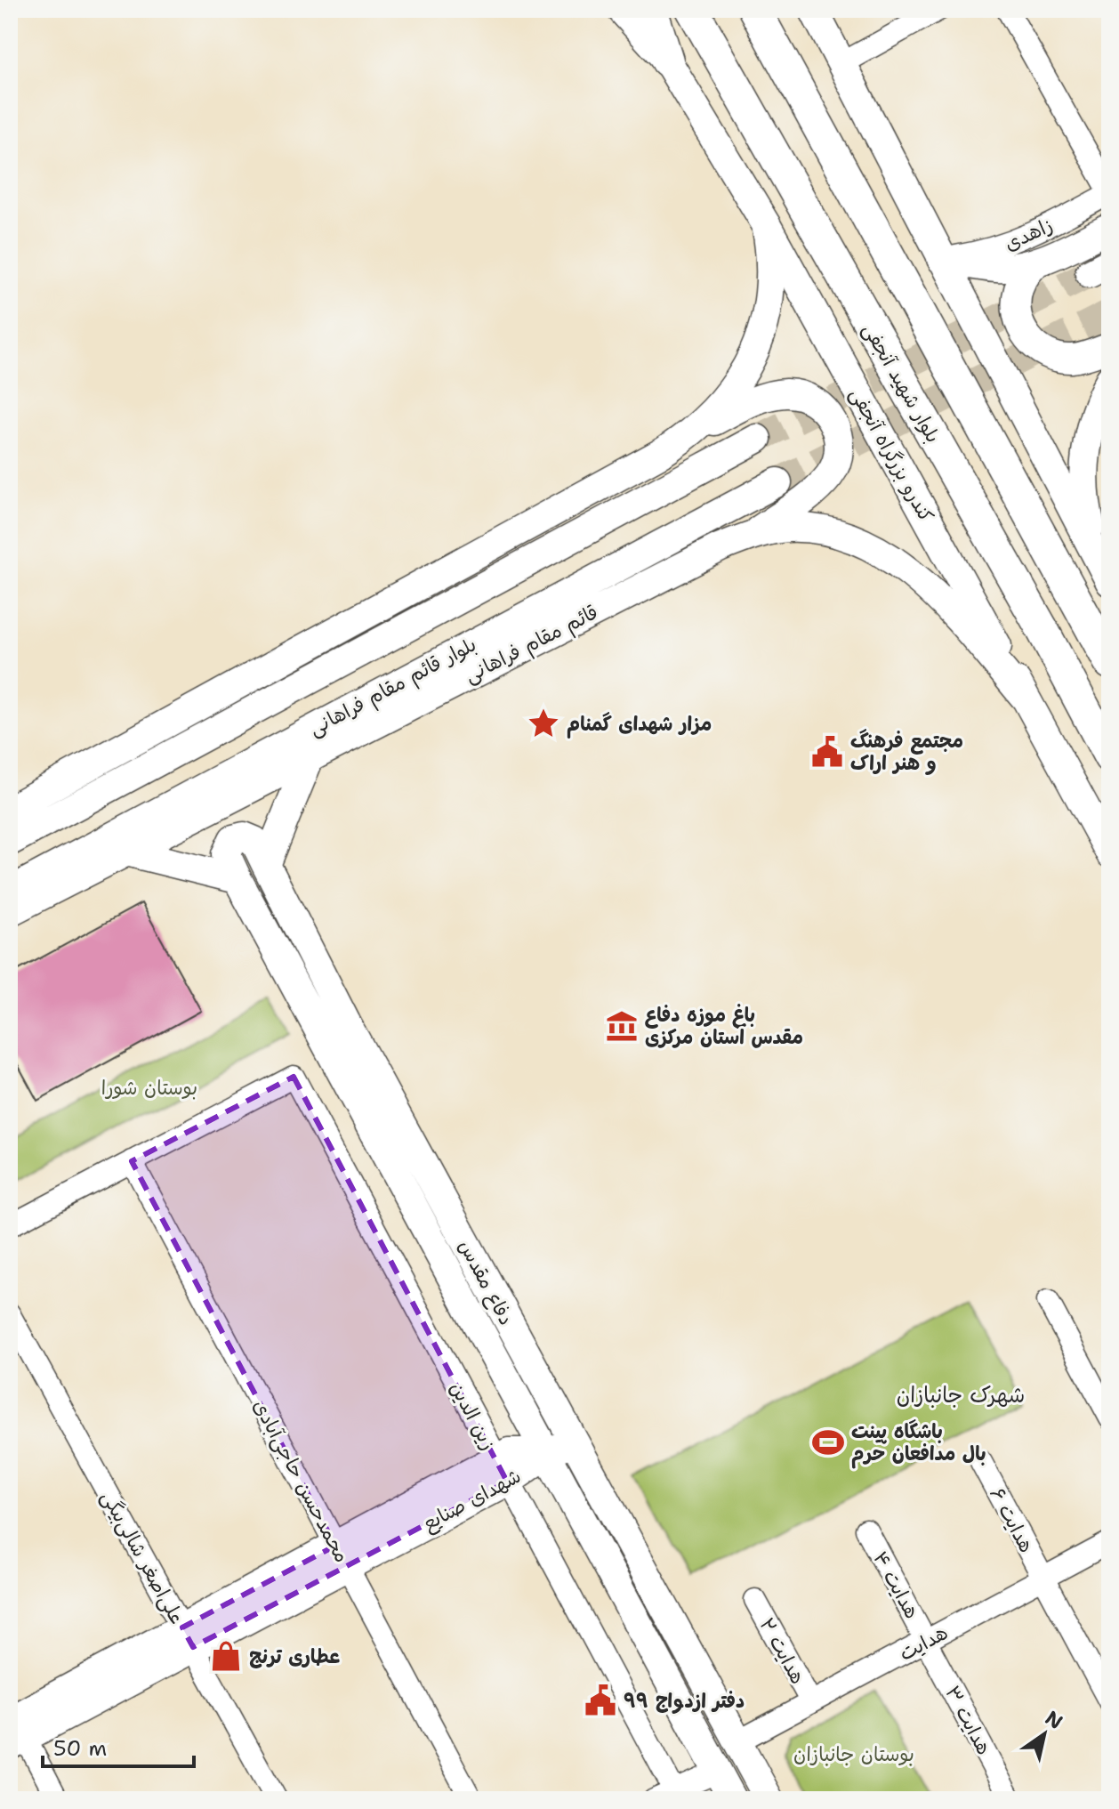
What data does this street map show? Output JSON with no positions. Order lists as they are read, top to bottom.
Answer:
{
  "streets": {
    "main road": ["بلوار شهید آنجفی"],
    "street": [
      "زاهدی",
      "کندرو بزرگراه آنجفی",
      "قائم مقام فراهانی",
      "بلوار قائم مقام فراهانی",
      "دفاع مقدس",
      "زین الدین",
      "محمدحسن حاجی‌آبادی",
      "شهدای صنایع",
      "هدایت ۶",
      "علی‌اصغر شالی‌بیگی",
      "هدایت ۴",
      "هدایت",
      "هدایت ۲",
      "هدایت ۳"
    ]
  },
  "crossings": [
    ["کندرو بزرگراه آنجفی", "قائم مقام فراهانی"],
    ["دفاع مقدس", "شهدای صنایع"],
    ["دفاع مقدس", "هدایت"],
    ["زین الدین", "محمدحسن حاجی‌آبادی"],
    ["زین الدین", "شهدای صنایع"],
    ["محمدحسن حاجی‌آبادی", "شهدای صنایع"],
    ["شهدای صنایع", "علی‌اصغر شالی‌بیگی"],
    ["هدایت ۶", "هدایت"],
    ["هدایت ۴", "هدایت"],
    ["هدایت ۴", "هدایت ۳"],
    ["هدایت", "هدایت ۲"],
    ["هدایت", "هدایت ۳"]
  ],
  "districts": ["شهرک جانبازان"],
  "parks": ["بوستان شورا", "بوستان جانبازان"],
  "places": {
    "place": ["مزار شهدای گمنام"],
    "public building": ["مجتمع فرهنگ و هنر اراک", "دفتر ازدواج ۹۹"],
    "museum": ["باغ موزه دفاع مقدس استان مرکزی"],
    "sports": ["باشگاه پینت بال مدافعان حرم"],
    "shop": ["عطاری ترنج"]
  },
  "scale_bar": "50 m",
  "north": "top right"
}
